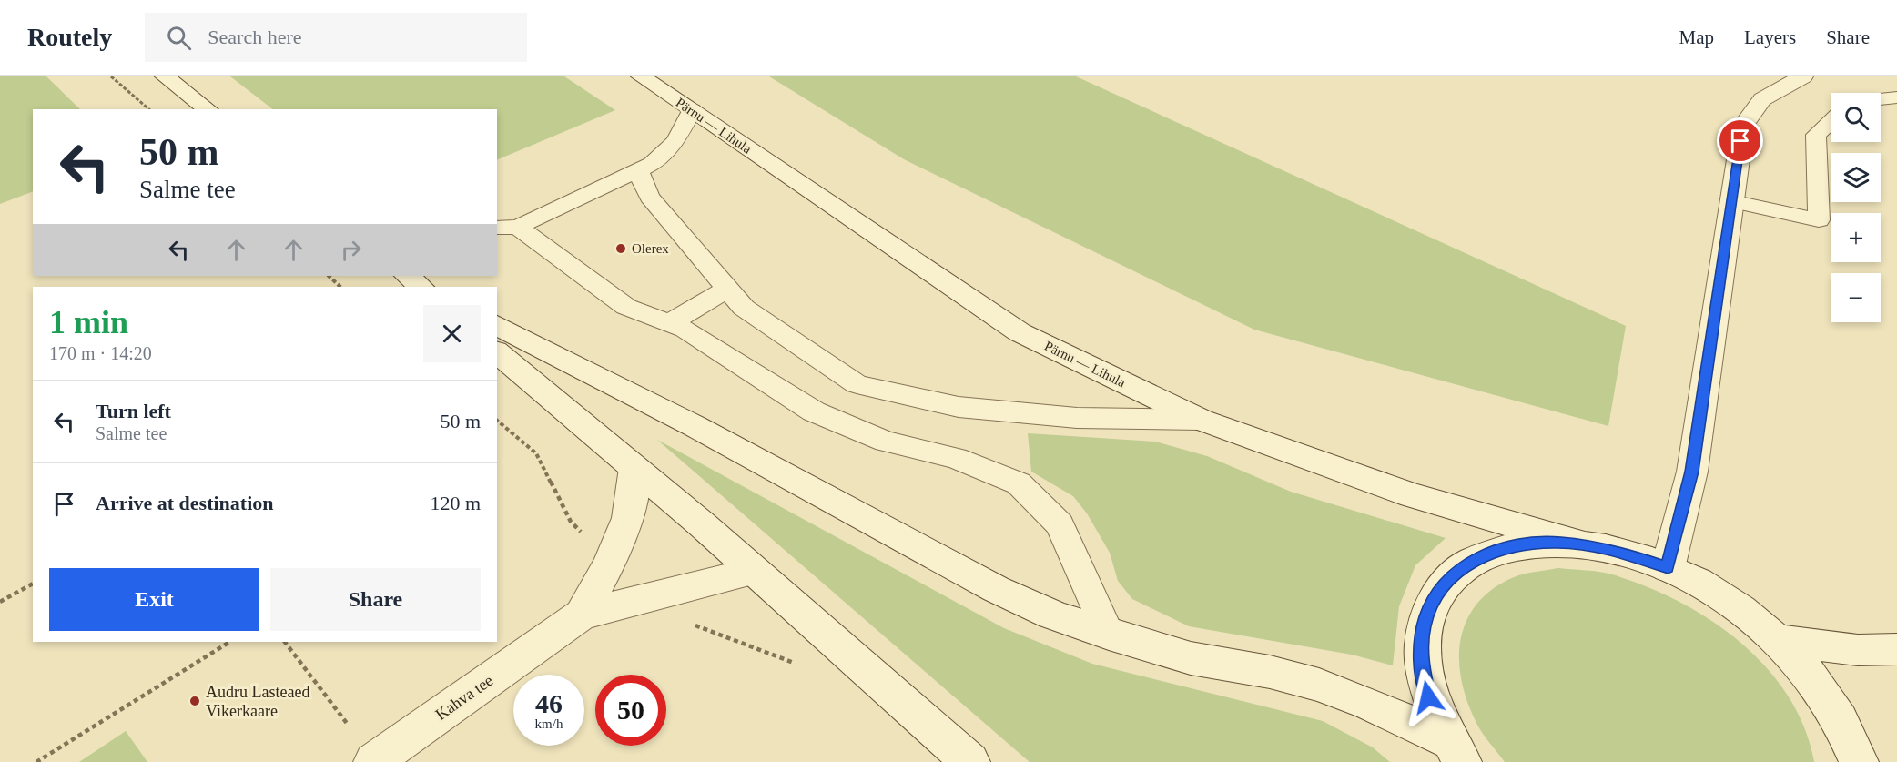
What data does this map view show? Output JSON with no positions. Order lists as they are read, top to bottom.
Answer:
{
  "streets": {
    "main road": ["Pärnu — Lihula", "Kahva tee"]
  },
  "places": ["Olerex", "Audru Lasteaed Vikerkaare"],
  "page": {
    "header": "Routely",
    "search": "Search here",
    "nav": ["Map", "Layers", "Share"],
    "map_buttons": ["+", "−"],
    "turn": ["50 m", "Salme tee"],
    "heading": ["1 min", "170 m · 14:20"],
    "list": [
      {
        "name": "Turn left",
        "note": "Salme tee",
        "value": "50 m"
      },
      {
        "name": "Arrive at destination",
        "value": "120 m"
      }
    ],
    "buttons": ["Exit", "Share"],
    "speed": "46 km/h",
    "limit": "50"
  }
}
